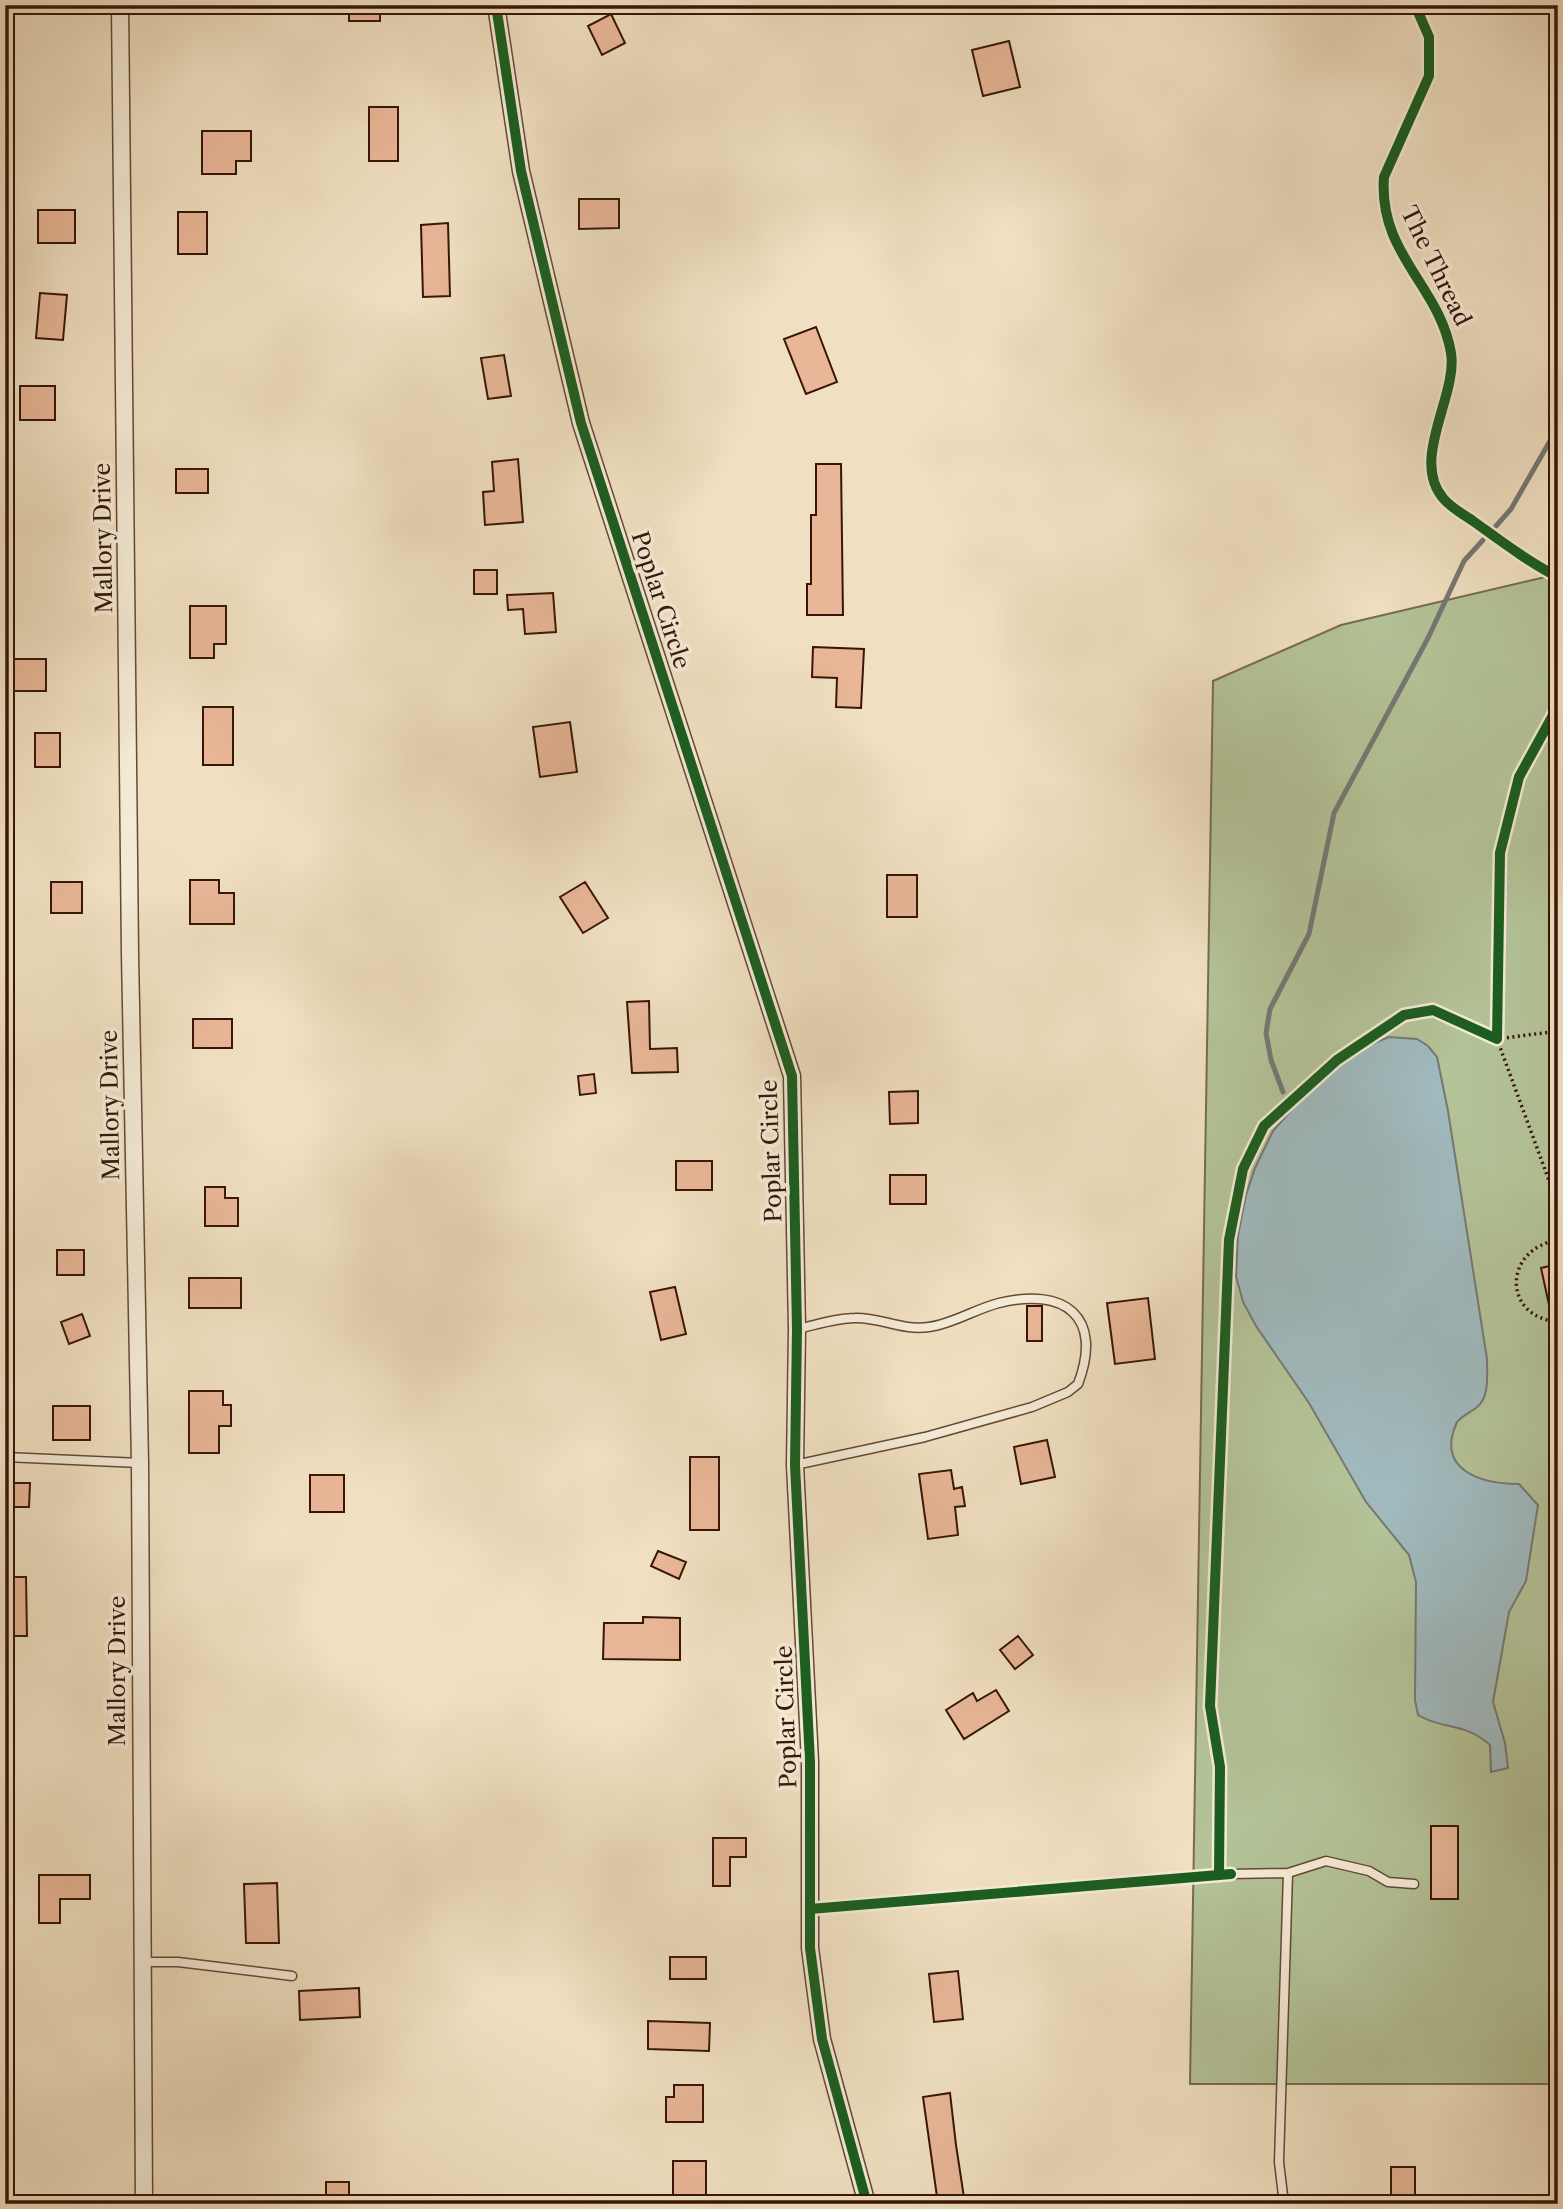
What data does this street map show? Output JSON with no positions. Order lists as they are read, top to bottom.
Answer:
{
  "streets": {
    "street": ["Mallory Drive", "Poplar Circle"],
    "cycle path": ["The Thread"]
  }
}
